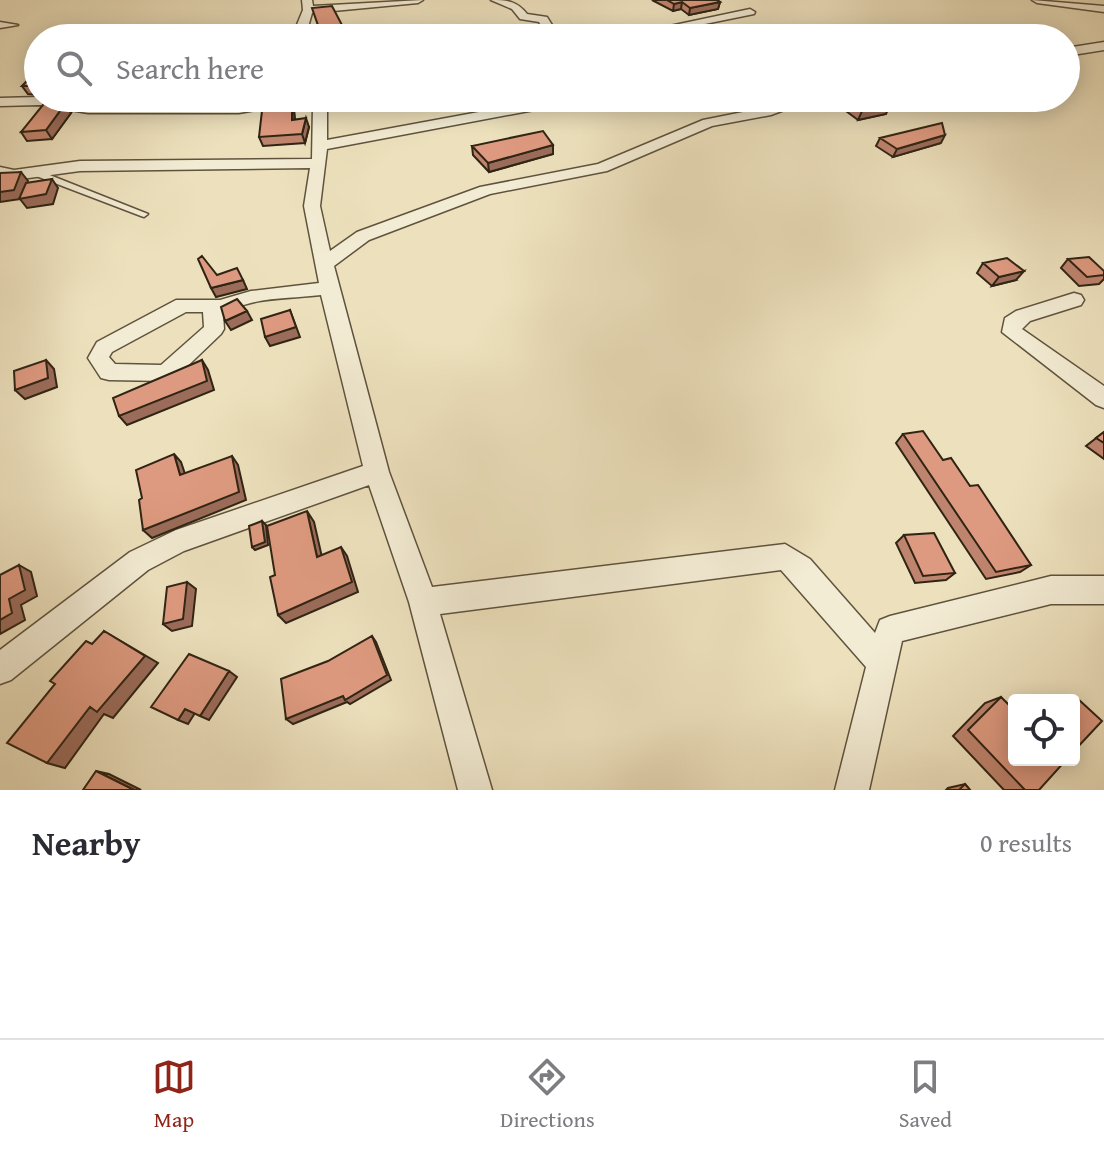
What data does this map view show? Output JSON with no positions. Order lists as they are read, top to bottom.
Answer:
{
  "page": {
    "search": "Search here",
    "heading": ["Nearby", "0 results"],
    "nav": ["Map", "Directions", "Saved"]
  }
}
